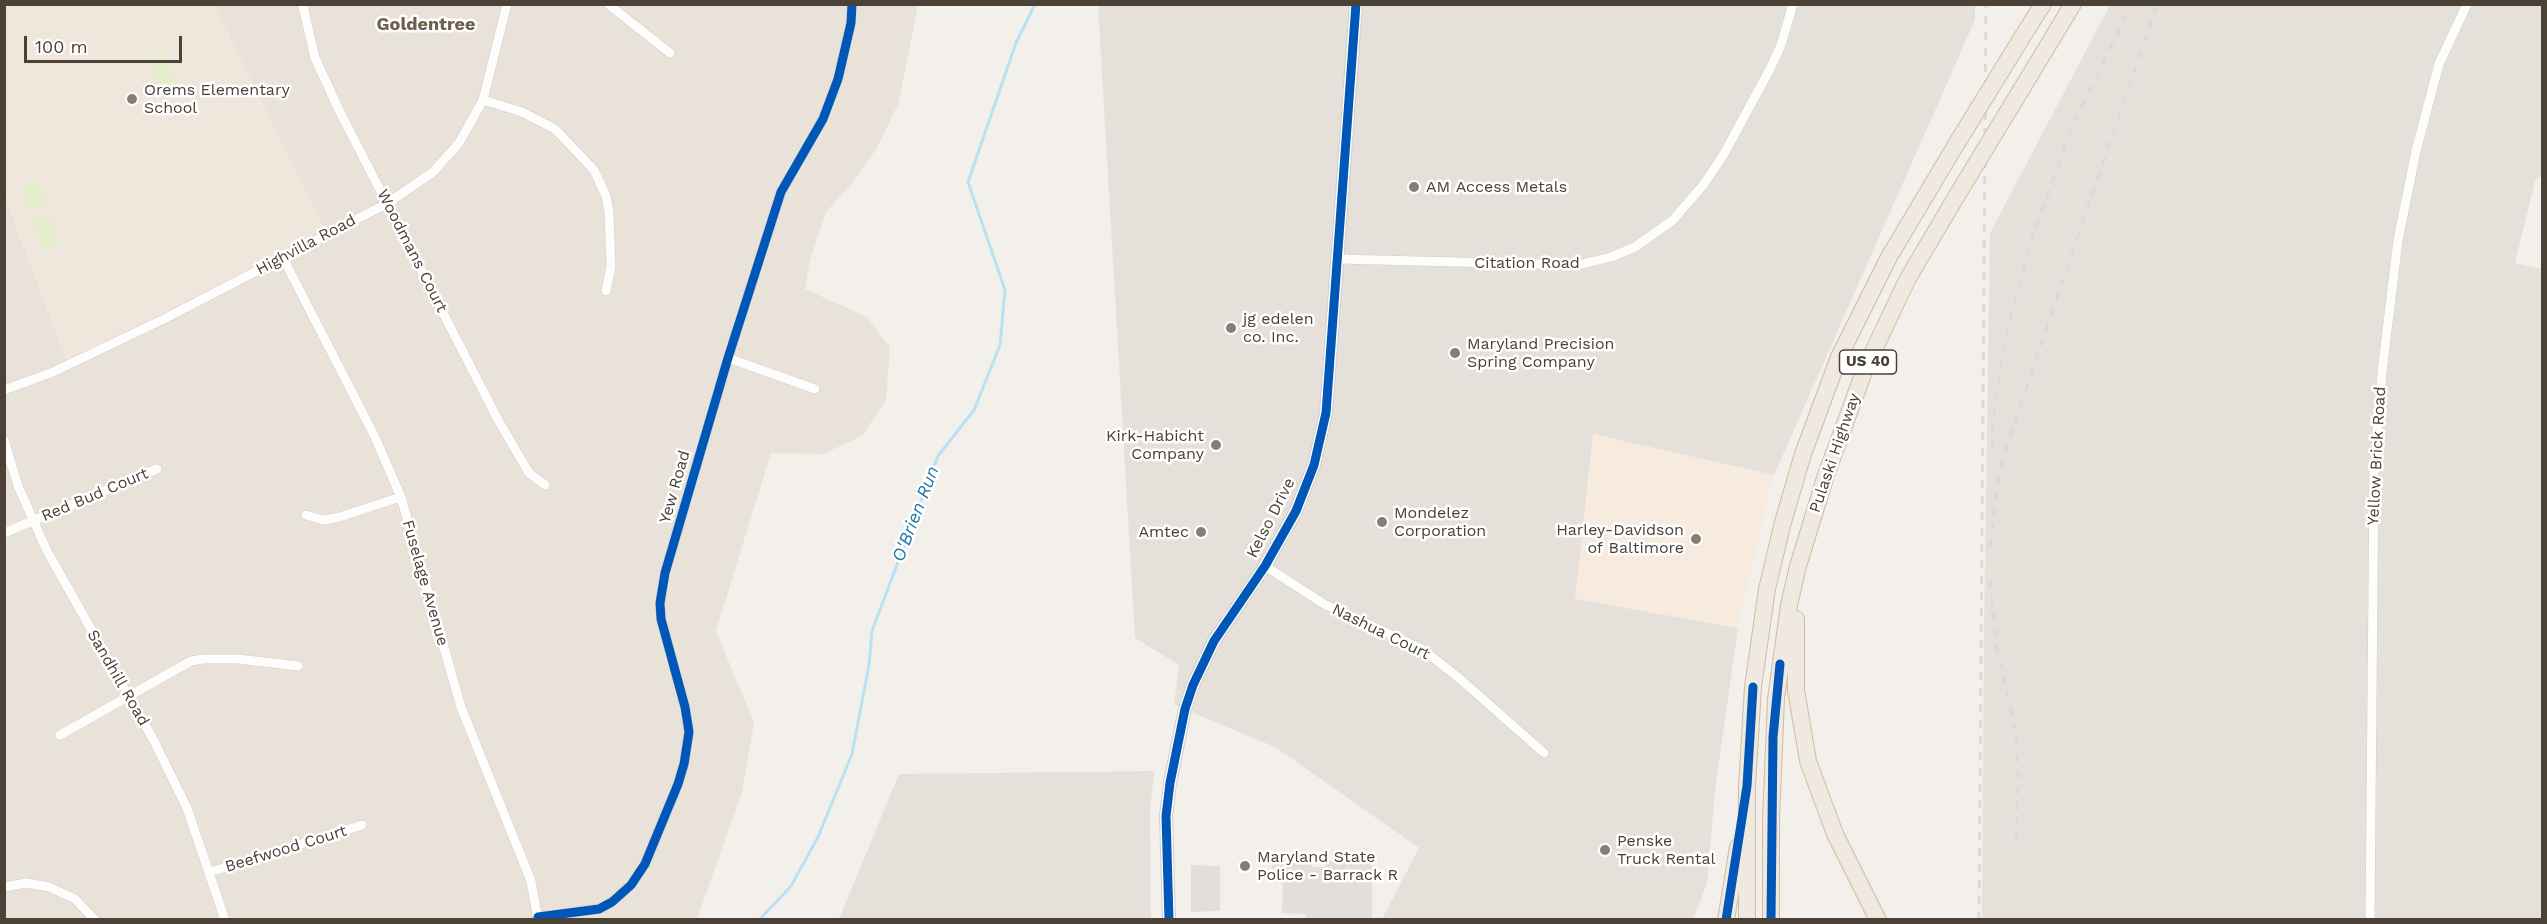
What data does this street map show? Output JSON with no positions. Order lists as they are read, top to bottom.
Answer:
{
  "streets": {
    "highway": ["US 40", "Pulaski Highway"],
    "street": [
      "Highvilla Road",
      "Woodmans Court",
      "Citation Road",
      "Yellow Brick Road",
      "Yew Road",
      "Red Bud Court",
      "Kelso Drive",
      "Fuselage Avenue",
      "Nashua Court",
      "Sandhill Road",
      "Beefwood Court"
    ]
  },
  "crossings": [
    ["Highvilla Road", "Woodmans Court"],
    ["Highvilla Road", "Fuselage Avenue"],
    ["Citation Road", "Kelso Drive"],
    ["Yew Road", "Fuselage Avenue"],
    ["Red Bud Court", "Sandhill Road"],
    ["Kelso Drive", "Nashua Court"],
    ["Sandhill Road", "Beefwood Court"]
  ],
  "districts": ["Goldentree"],
  "water": ["O'Brien Run"],
  "places": [
    "Orems Elementary School",
    "AM Access Metals",
    "jg edelen co. Inc.",
    "Maryland Precision Spring Company",
    "Kirk-Habicht Company",
    "Mondelez Corporation",
    "Amtec",
    "Harley-Davidson of Baltimore",
    "Penske Truck Rental",
    "Maryland State Police - Barrack R"
  ],
  "scale_bar": "100 m"
}
